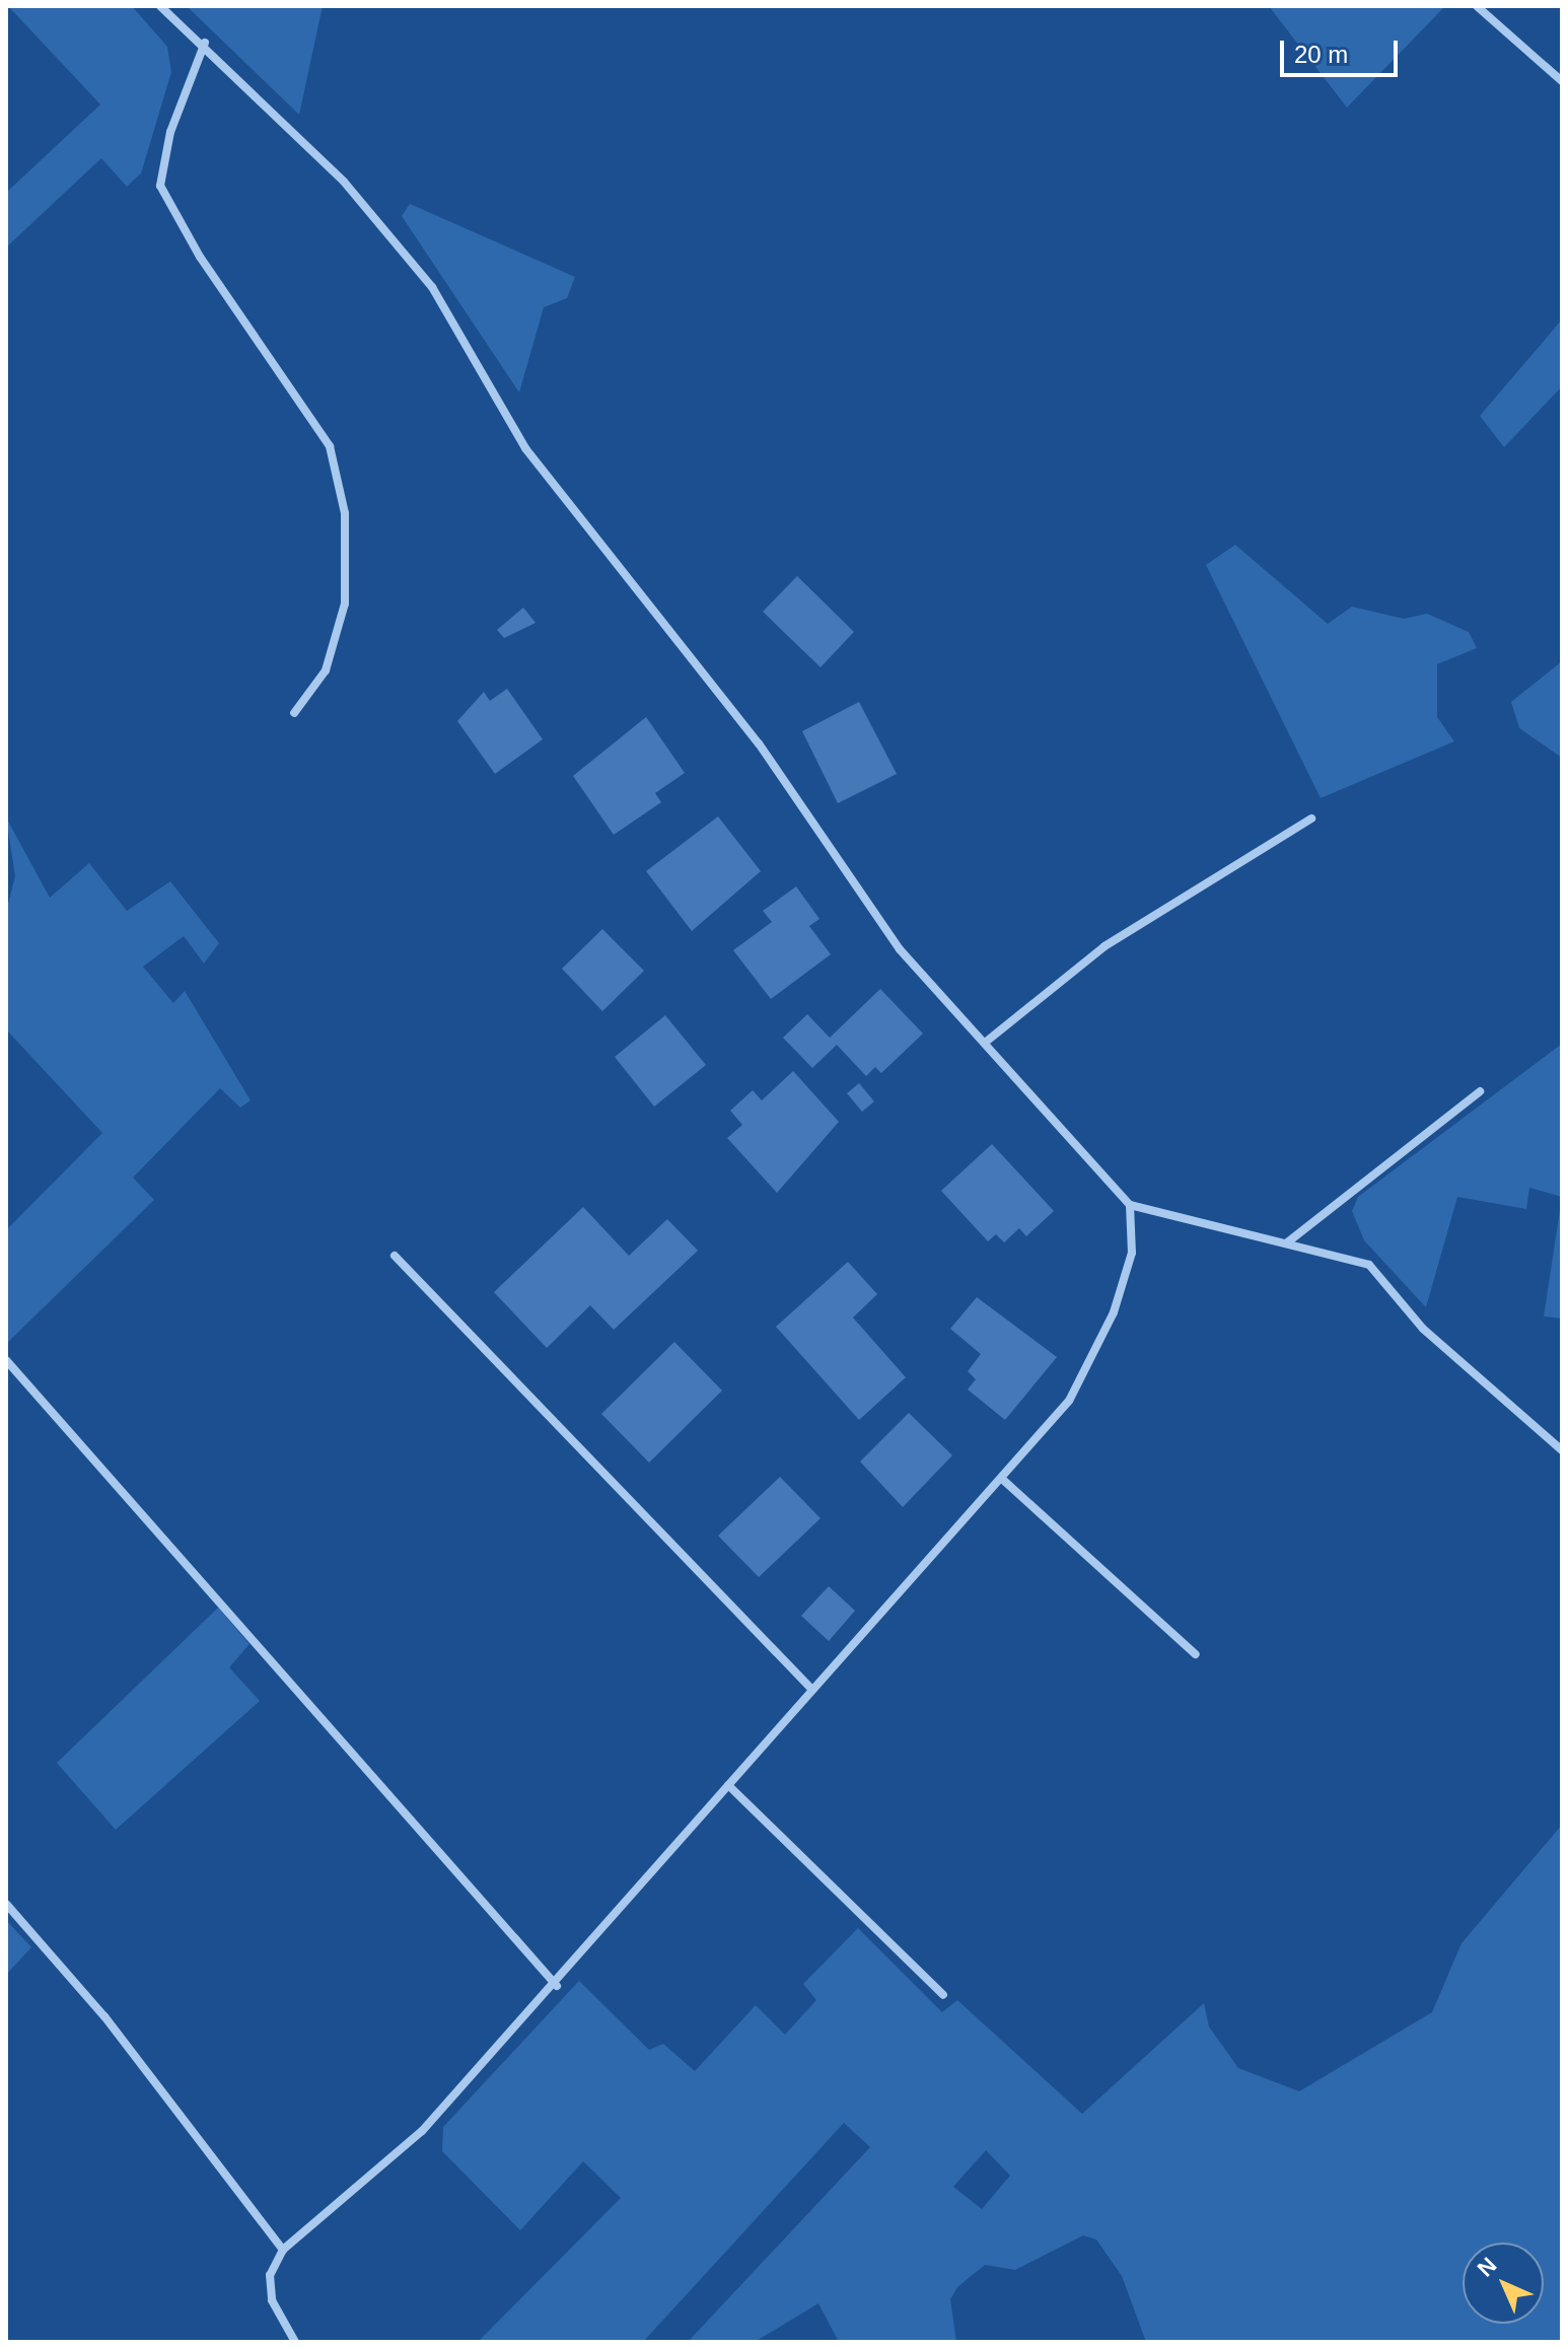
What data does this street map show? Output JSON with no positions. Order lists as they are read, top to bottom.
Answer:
{
  "scale_bar": "20 m",
  "north": "top left"
}
